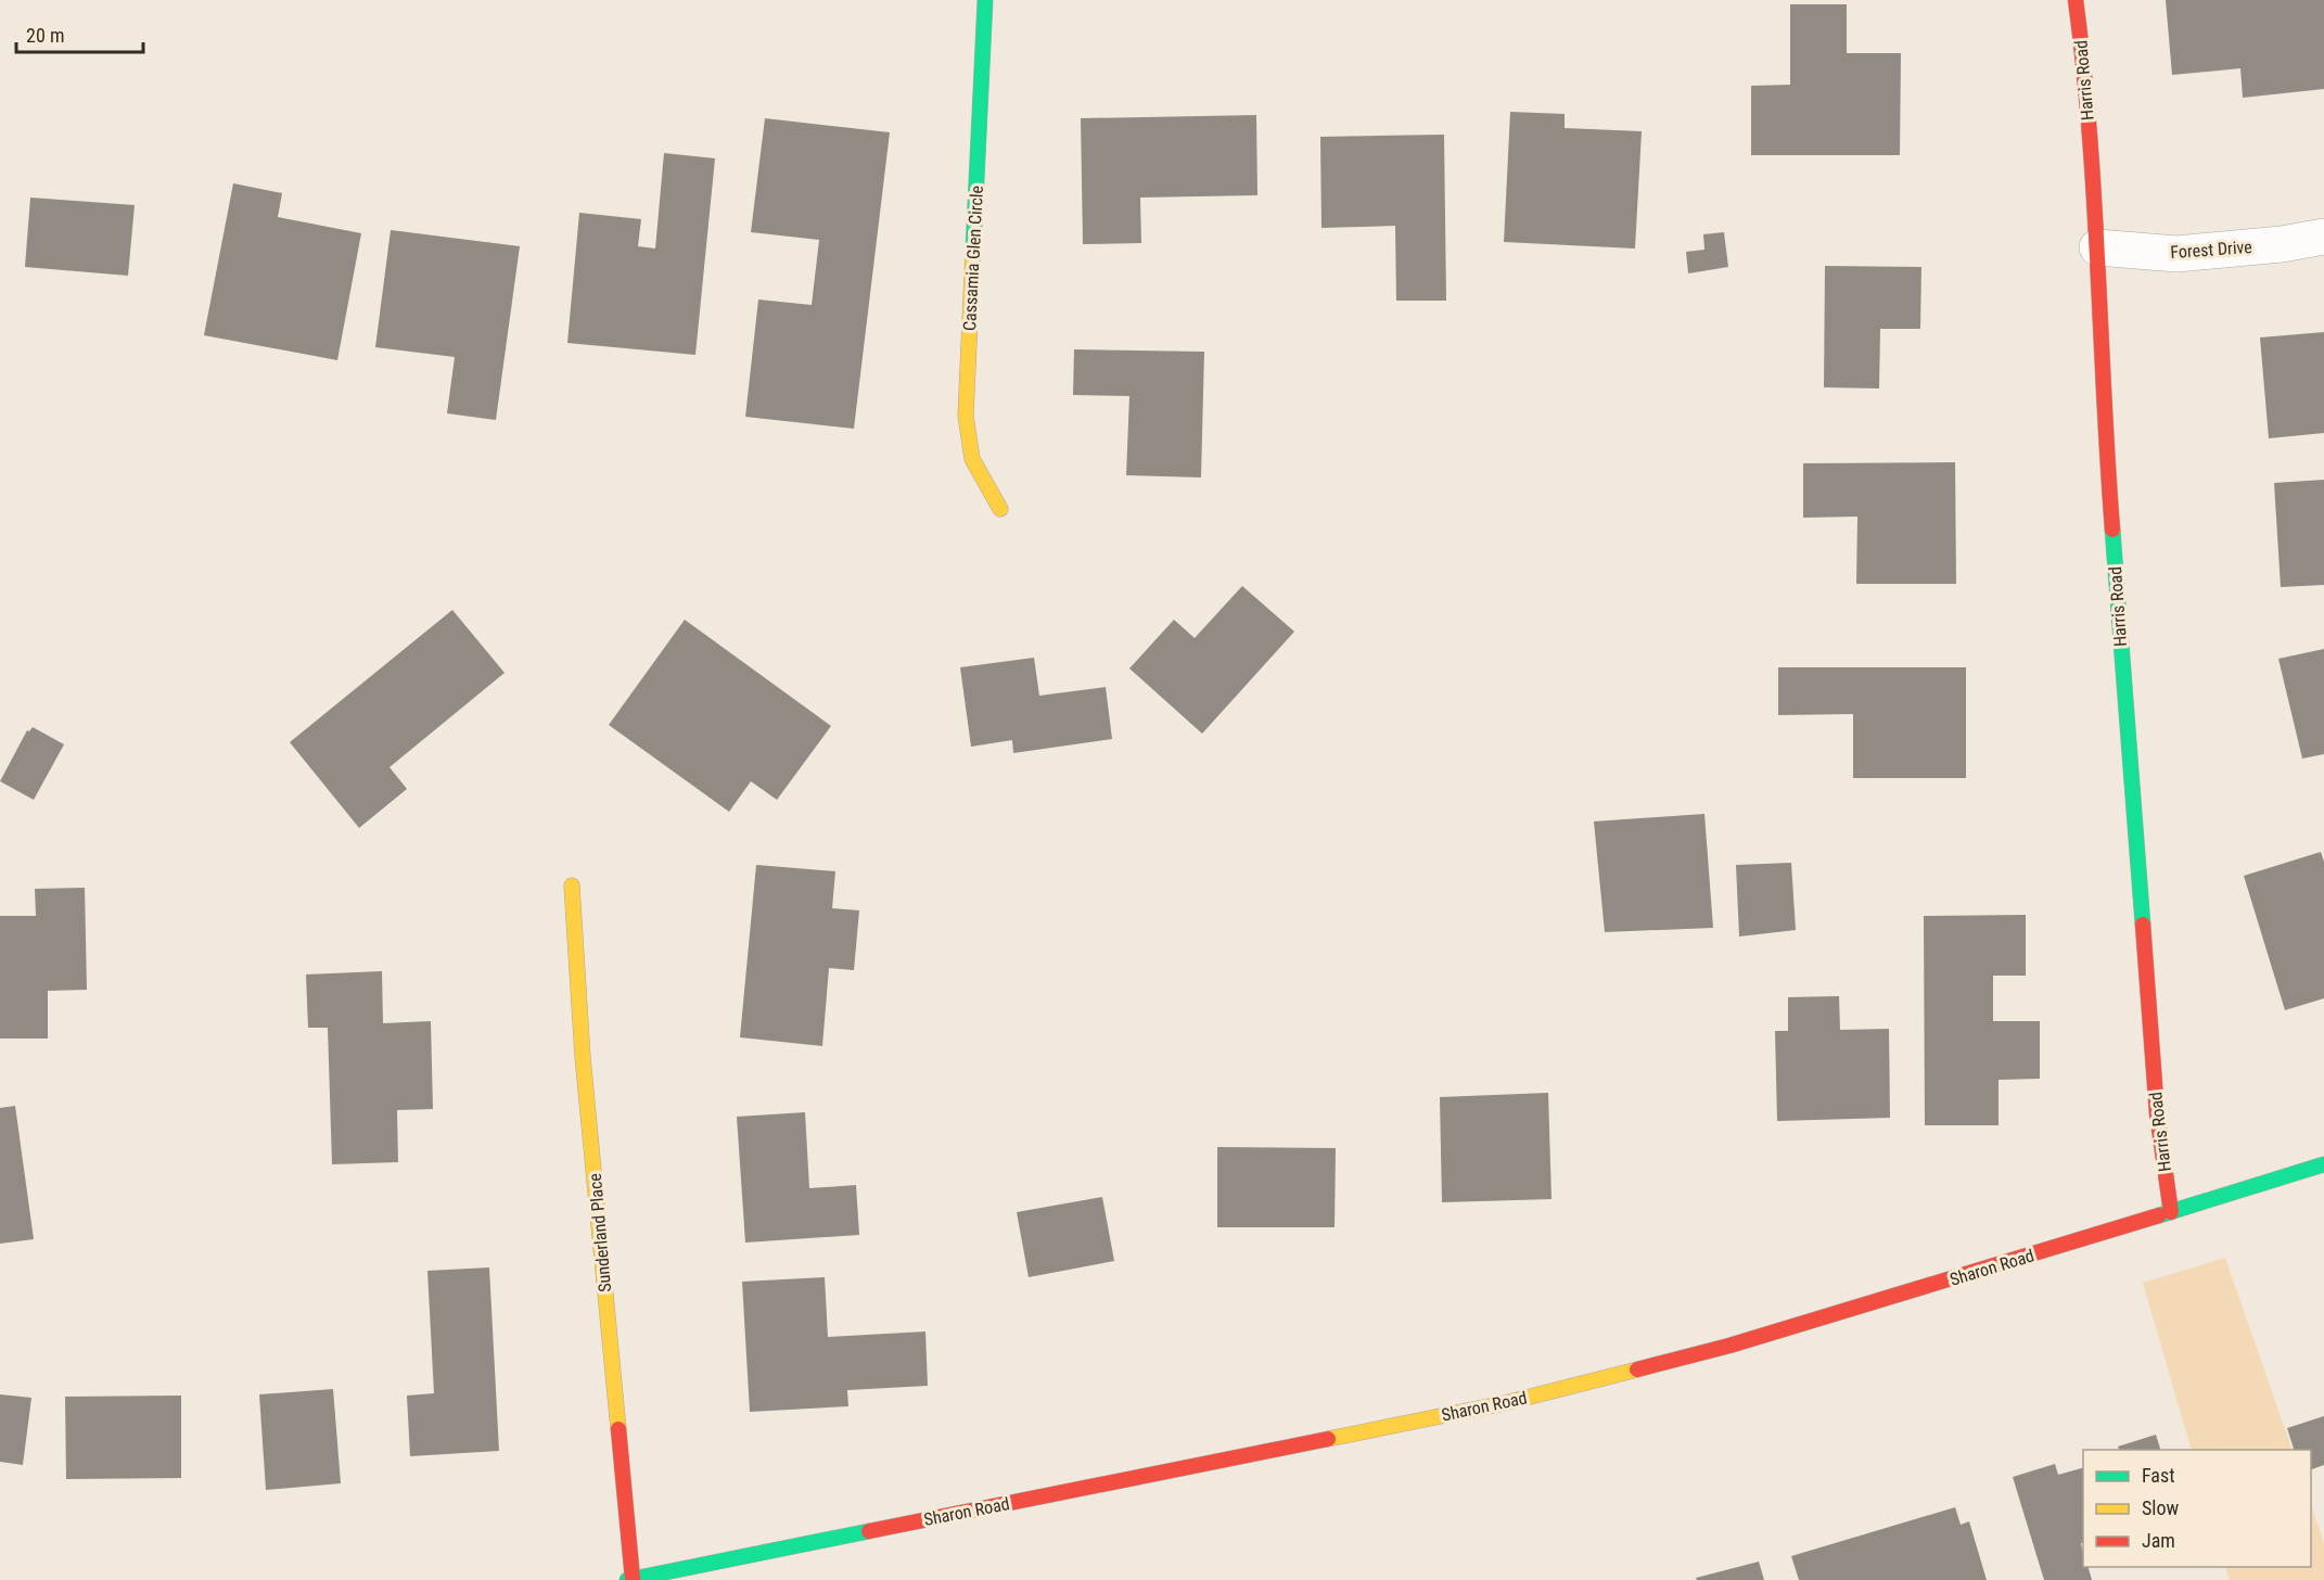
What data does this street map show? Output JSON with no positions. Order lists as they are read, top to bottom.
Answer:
{
  "streets": {
    "street": [
      "Harris Road",
      "Forest Drive",
      "Cassamia Glen Circle",
      "Sunderland Place",
      "Sharon Road"
    ]
  },
  "crossings": [
    ["Harris Road", "Forest Drive"],
    ["Harris Road", "Sharon Road"],
    ["Sunderland Place", "Sharon Road"]
  ],
  "legend": ["Fast", "Slow", "Jam"],
  "scale_bar": "20 m"
}
